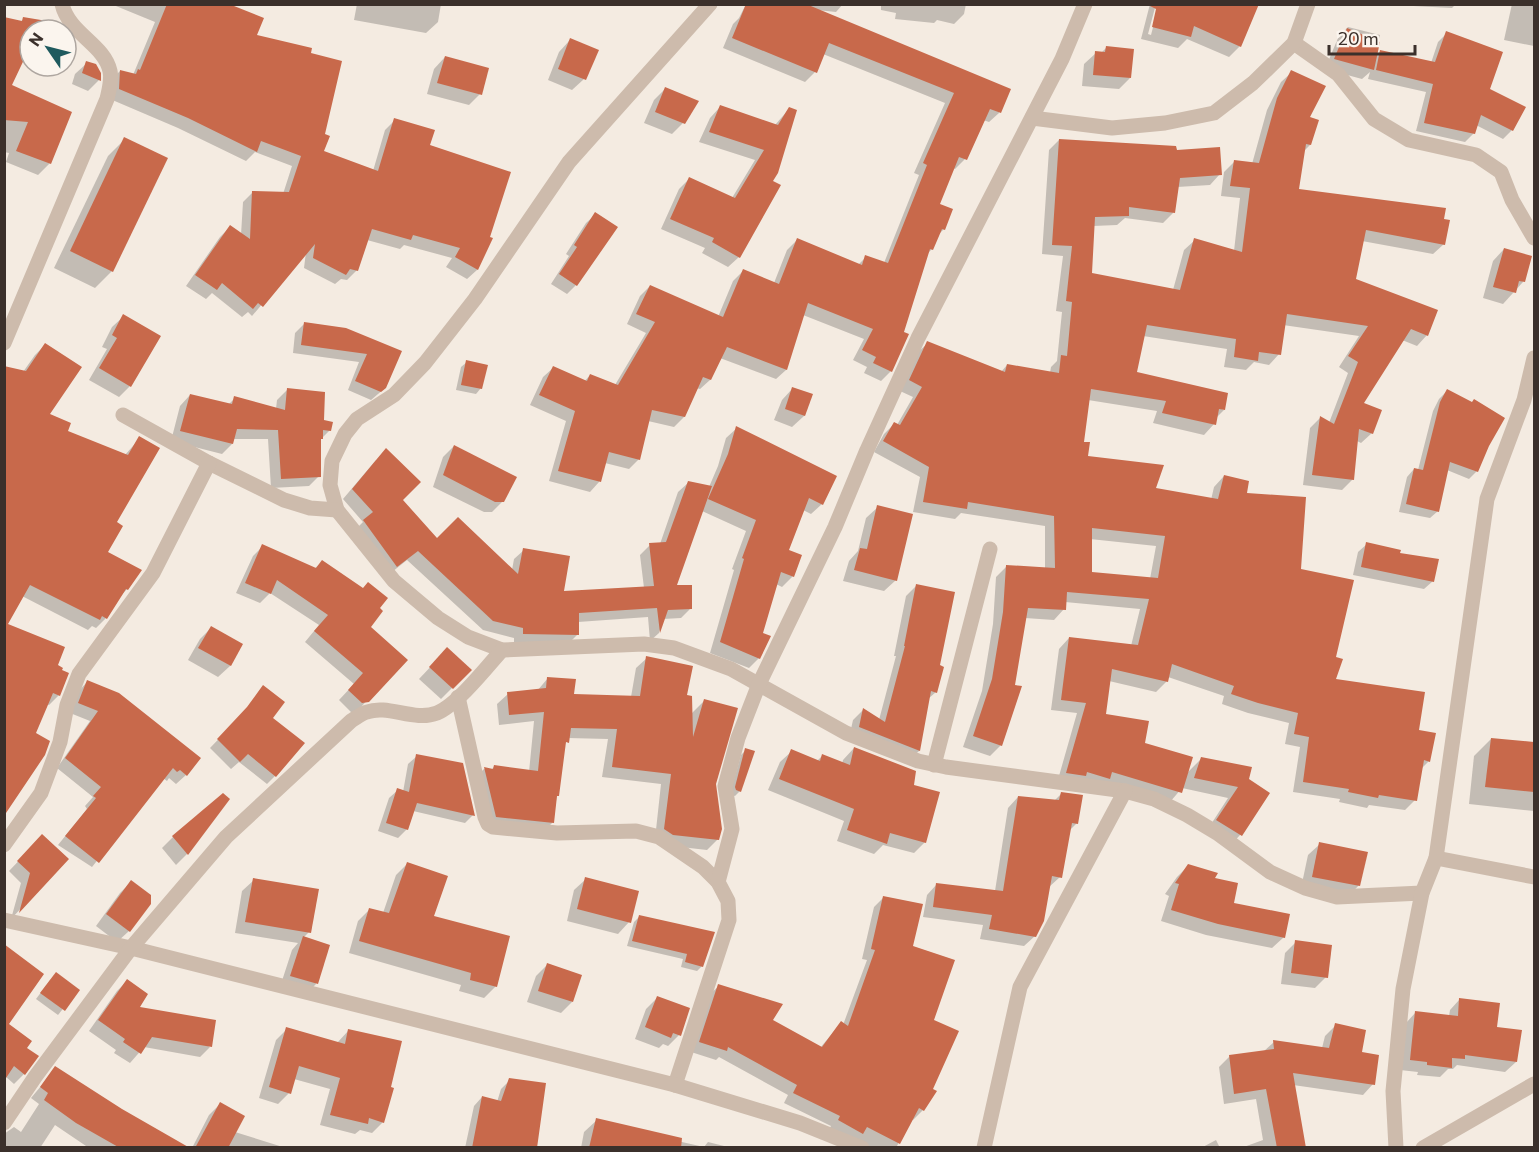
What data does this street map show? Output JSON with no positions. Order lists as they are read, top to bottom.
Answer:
{
  "scale_bar": "20 m",
  "north": "top left"
}
